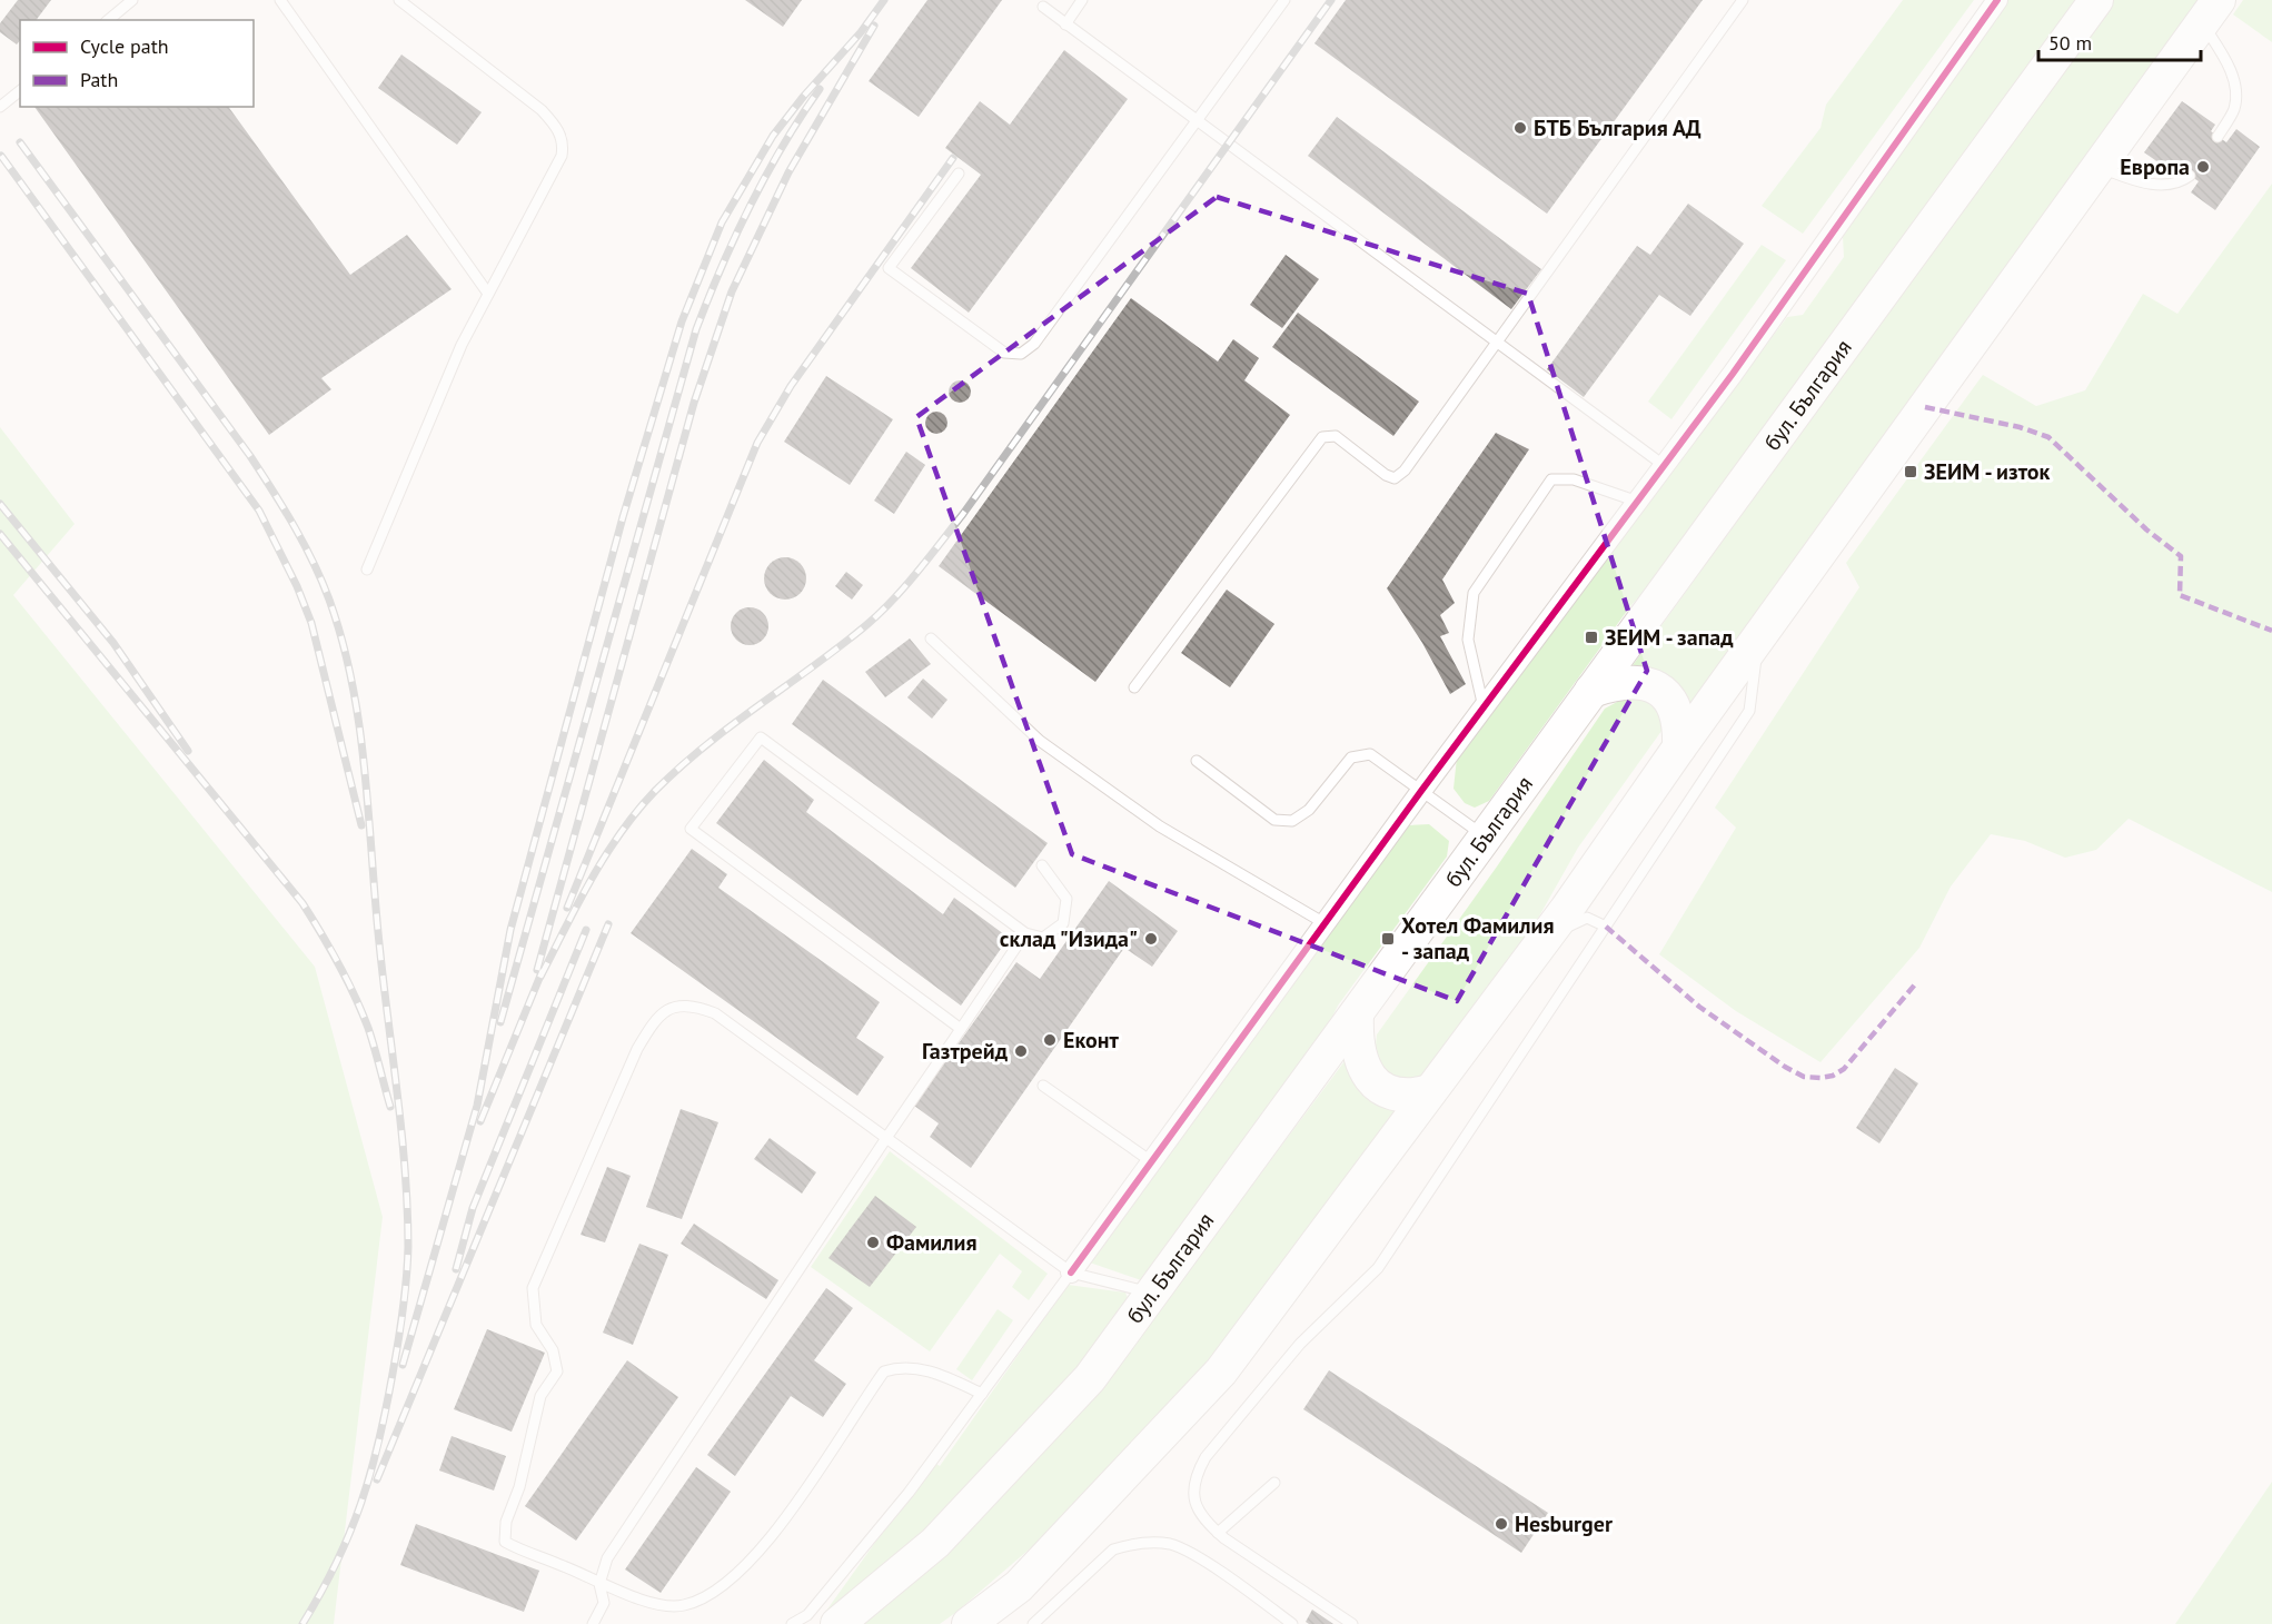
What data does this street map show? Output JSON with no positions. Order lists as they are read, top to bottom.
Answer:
{
  "streets": {
    "highway": ["бул. България"]
  },
  "places": {
    "other": [
      "БТБ България АД",
      "Европа",
      "склад \"Изида\"",
      "Еконт",
      "Газтрейд",
      "Фамилия",
      "Hesburger"
    ],
    "transit": ["ЗЕИМ - изток", "ЗЕИМ - запад", "Хотел Фамилия - запад"]
  },
  "legend": ["Cycle path", "Path"],
  "scale_bar": "50 m"
}
